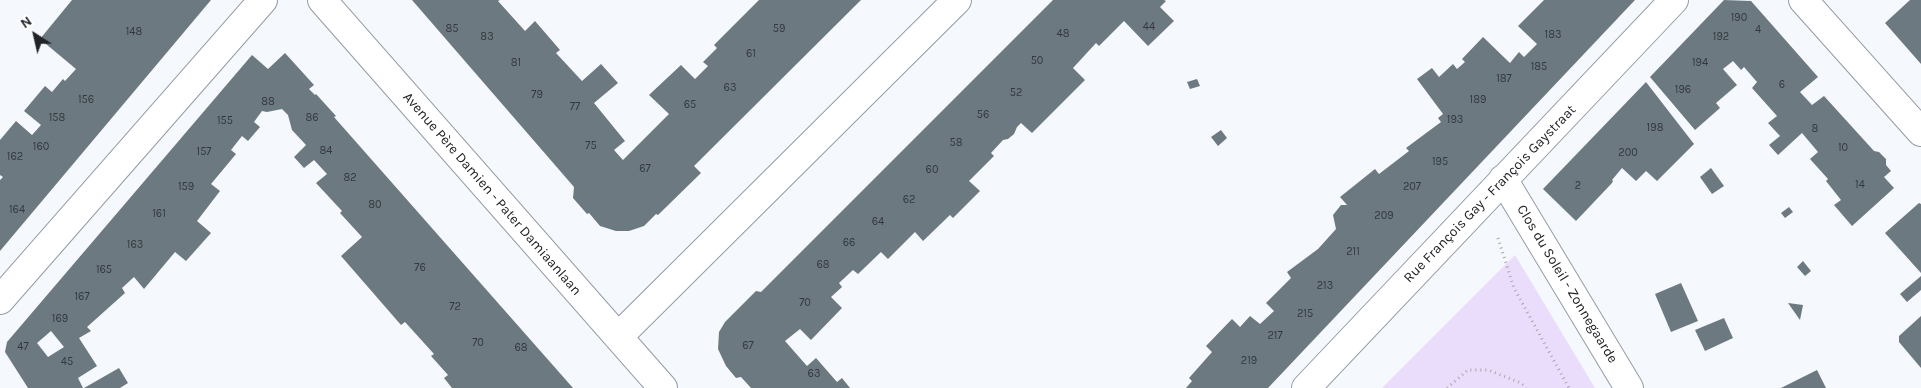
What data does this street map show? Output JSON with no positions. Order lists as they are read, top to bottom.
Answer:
{
  "streets": {
    "street": ["Avenue Père Damien - Pater Damiaanlaan", "Rue François Gay - François Gaystraat", "Clos du Soleil - Zonnegaarde"]
  },
  "crossings": [
    ["Rue François Gay - François Gaystraat", "Clos du Soleil - Zonnegaarde"]
  ],
  "house_numbers": [
    "190",
    "44",
    "85",
    "59",
    "4",
    "148",
    "48",
    "183",
    "83",
    "192",
    "61",
    "50",
    "81",
    "194",
    "185",
    "187",
    "6",
    "63",
    "196",
    "52",
    "79",
    "156",
    "189",
    "88",
    "65",
    "77",
    "56",
    "158",
    "86",
    "193",
    "155",
    "198",
    "8",
    "58",
    "75",
    "160",
    "10",
    "84",
    "157",
    "200",
    "162",
    "195",
    "67",
    "60",
    "82",
    "14",
    "2",
    "159",
    "207",
    "62",
    "80",
    "164",
    "161",
    "209",
    "64",
    "66",
    "163",
    "211",
    "68",
    "76",
    "165",
    "213",
    "167",
    "70",
    "72",
    "215",
    "169",
    "217",
    "70",
    "67",
    "47",
    "68",
    "219",
    "45",
    "63"
  ],
  "north": "top left"
}
